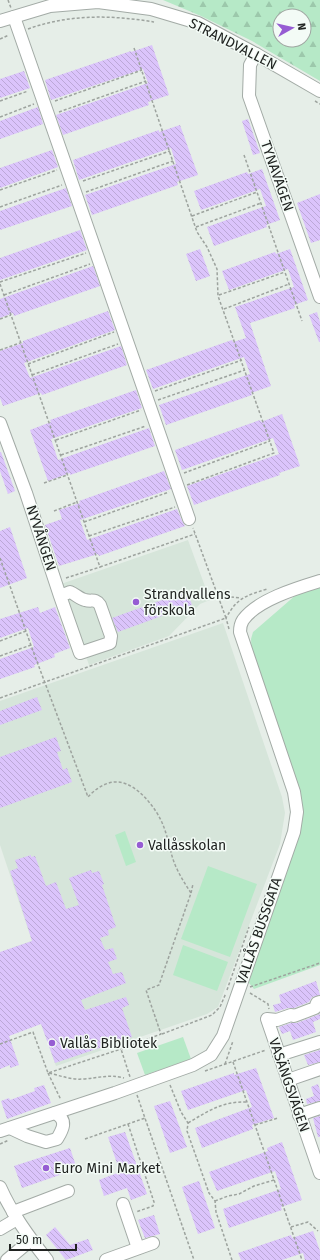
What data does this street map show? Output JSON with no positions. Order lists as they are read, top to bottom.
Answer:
{
  "streets": {
    "street": [
      "STRANDVALLEN",
      "TYNAVÄGEN",
      "NYVÅNGEN",
      "VALLÅS BUSSGATA",
      "VASÄNGSVÄGEN"
    ]
  },
  "crossings": [
    ["STRANDVALLEN", "TYNAVÄGEN"]
  ],
  "places": [
    "Strandvallens förskola",
    "Vallåsskolan",
    "Vallås Bibliotek",
    "Euro Mini Market"
  ],
  "scale_bar": "50 m",
  "north": "right"
}
